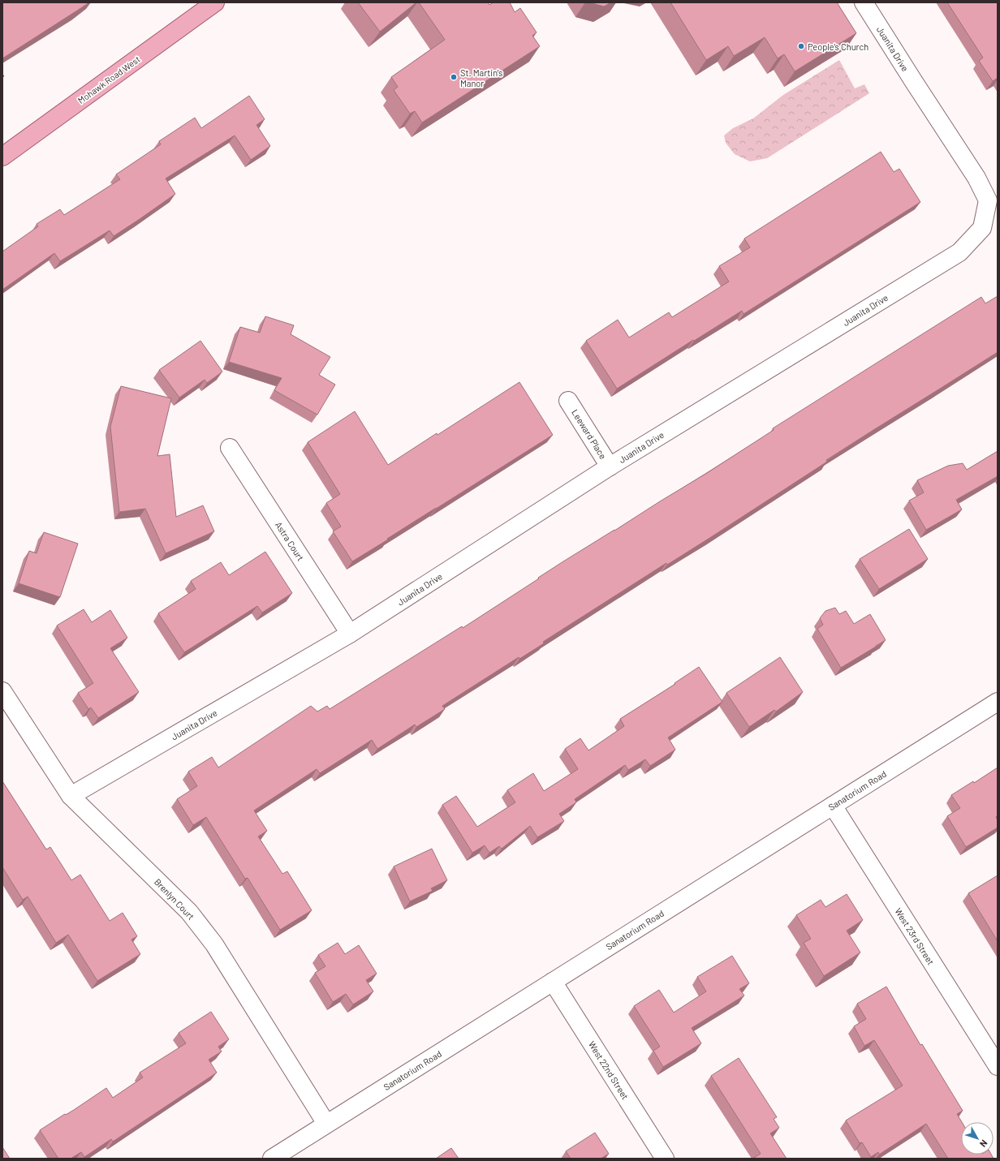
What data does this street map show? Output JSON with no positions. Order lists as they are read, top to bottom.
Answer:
{
  "streets": {
    "main road": ["Mohawk Road West"],
    "street": [
      "Juanita Drive",
      "Leeward Place",
      "Astra Court",
      "Sanatorium Road",
      "Brenlyn Court",
      "West 23rd Street",
      "West 22nd Street"
    ]
  },
  "crossings": [
    ["Juanita Drive", "Leeward Place"],
    ["Juanita Drive", "Astra Court"],
    ["Juanita Drive", "Brenlyn Court"],
    ["Sanatorium Road", "Brenlyn Court"],
    ["Sanatorium Road", "West 23rd Street"],
    ["Sanatorium Road", "West 22nd Street"]
  ],
  "places": ["People's Church", "St. Martin's Manor"],
  "north": "bottom right"
}
